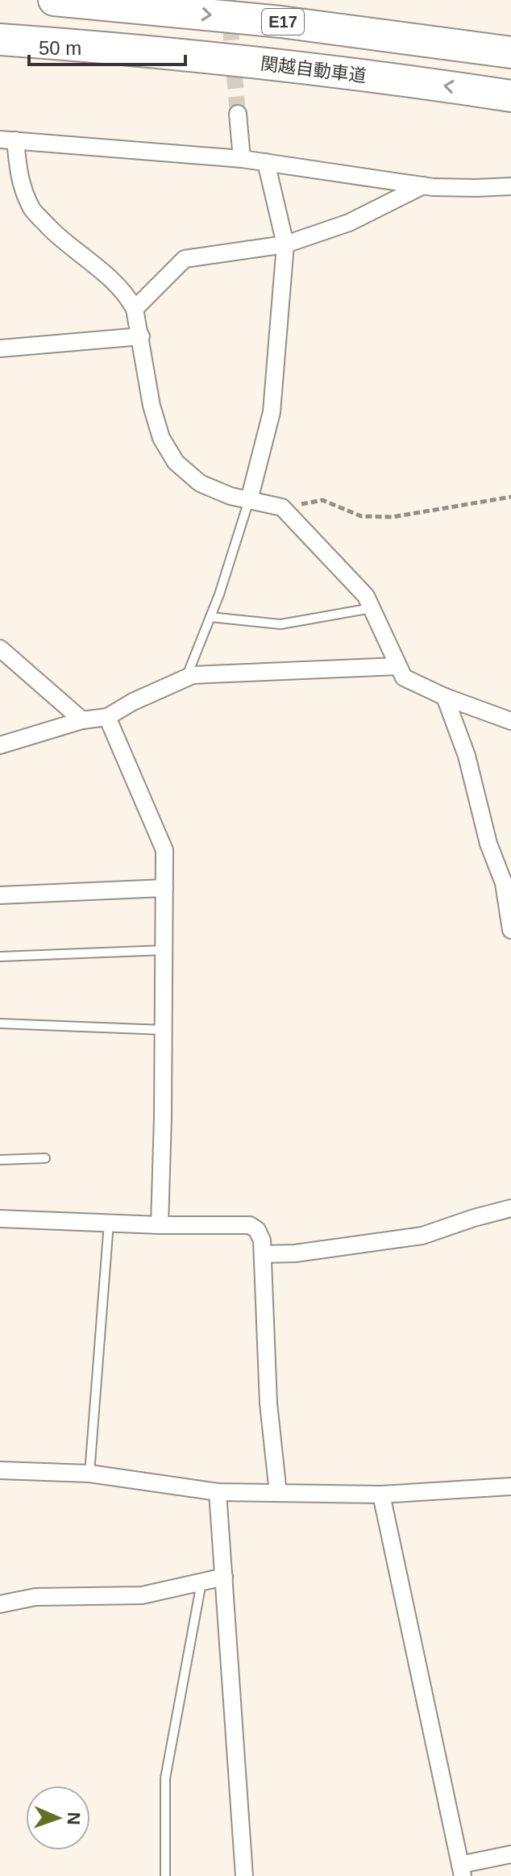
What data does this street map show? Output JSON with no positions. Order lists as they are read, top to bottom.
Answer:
{
  "streets": {
    "highway": ["E17", "関越自動車道"]
  },
  "scale_bar": "50 m",
  "north": "right"
}
